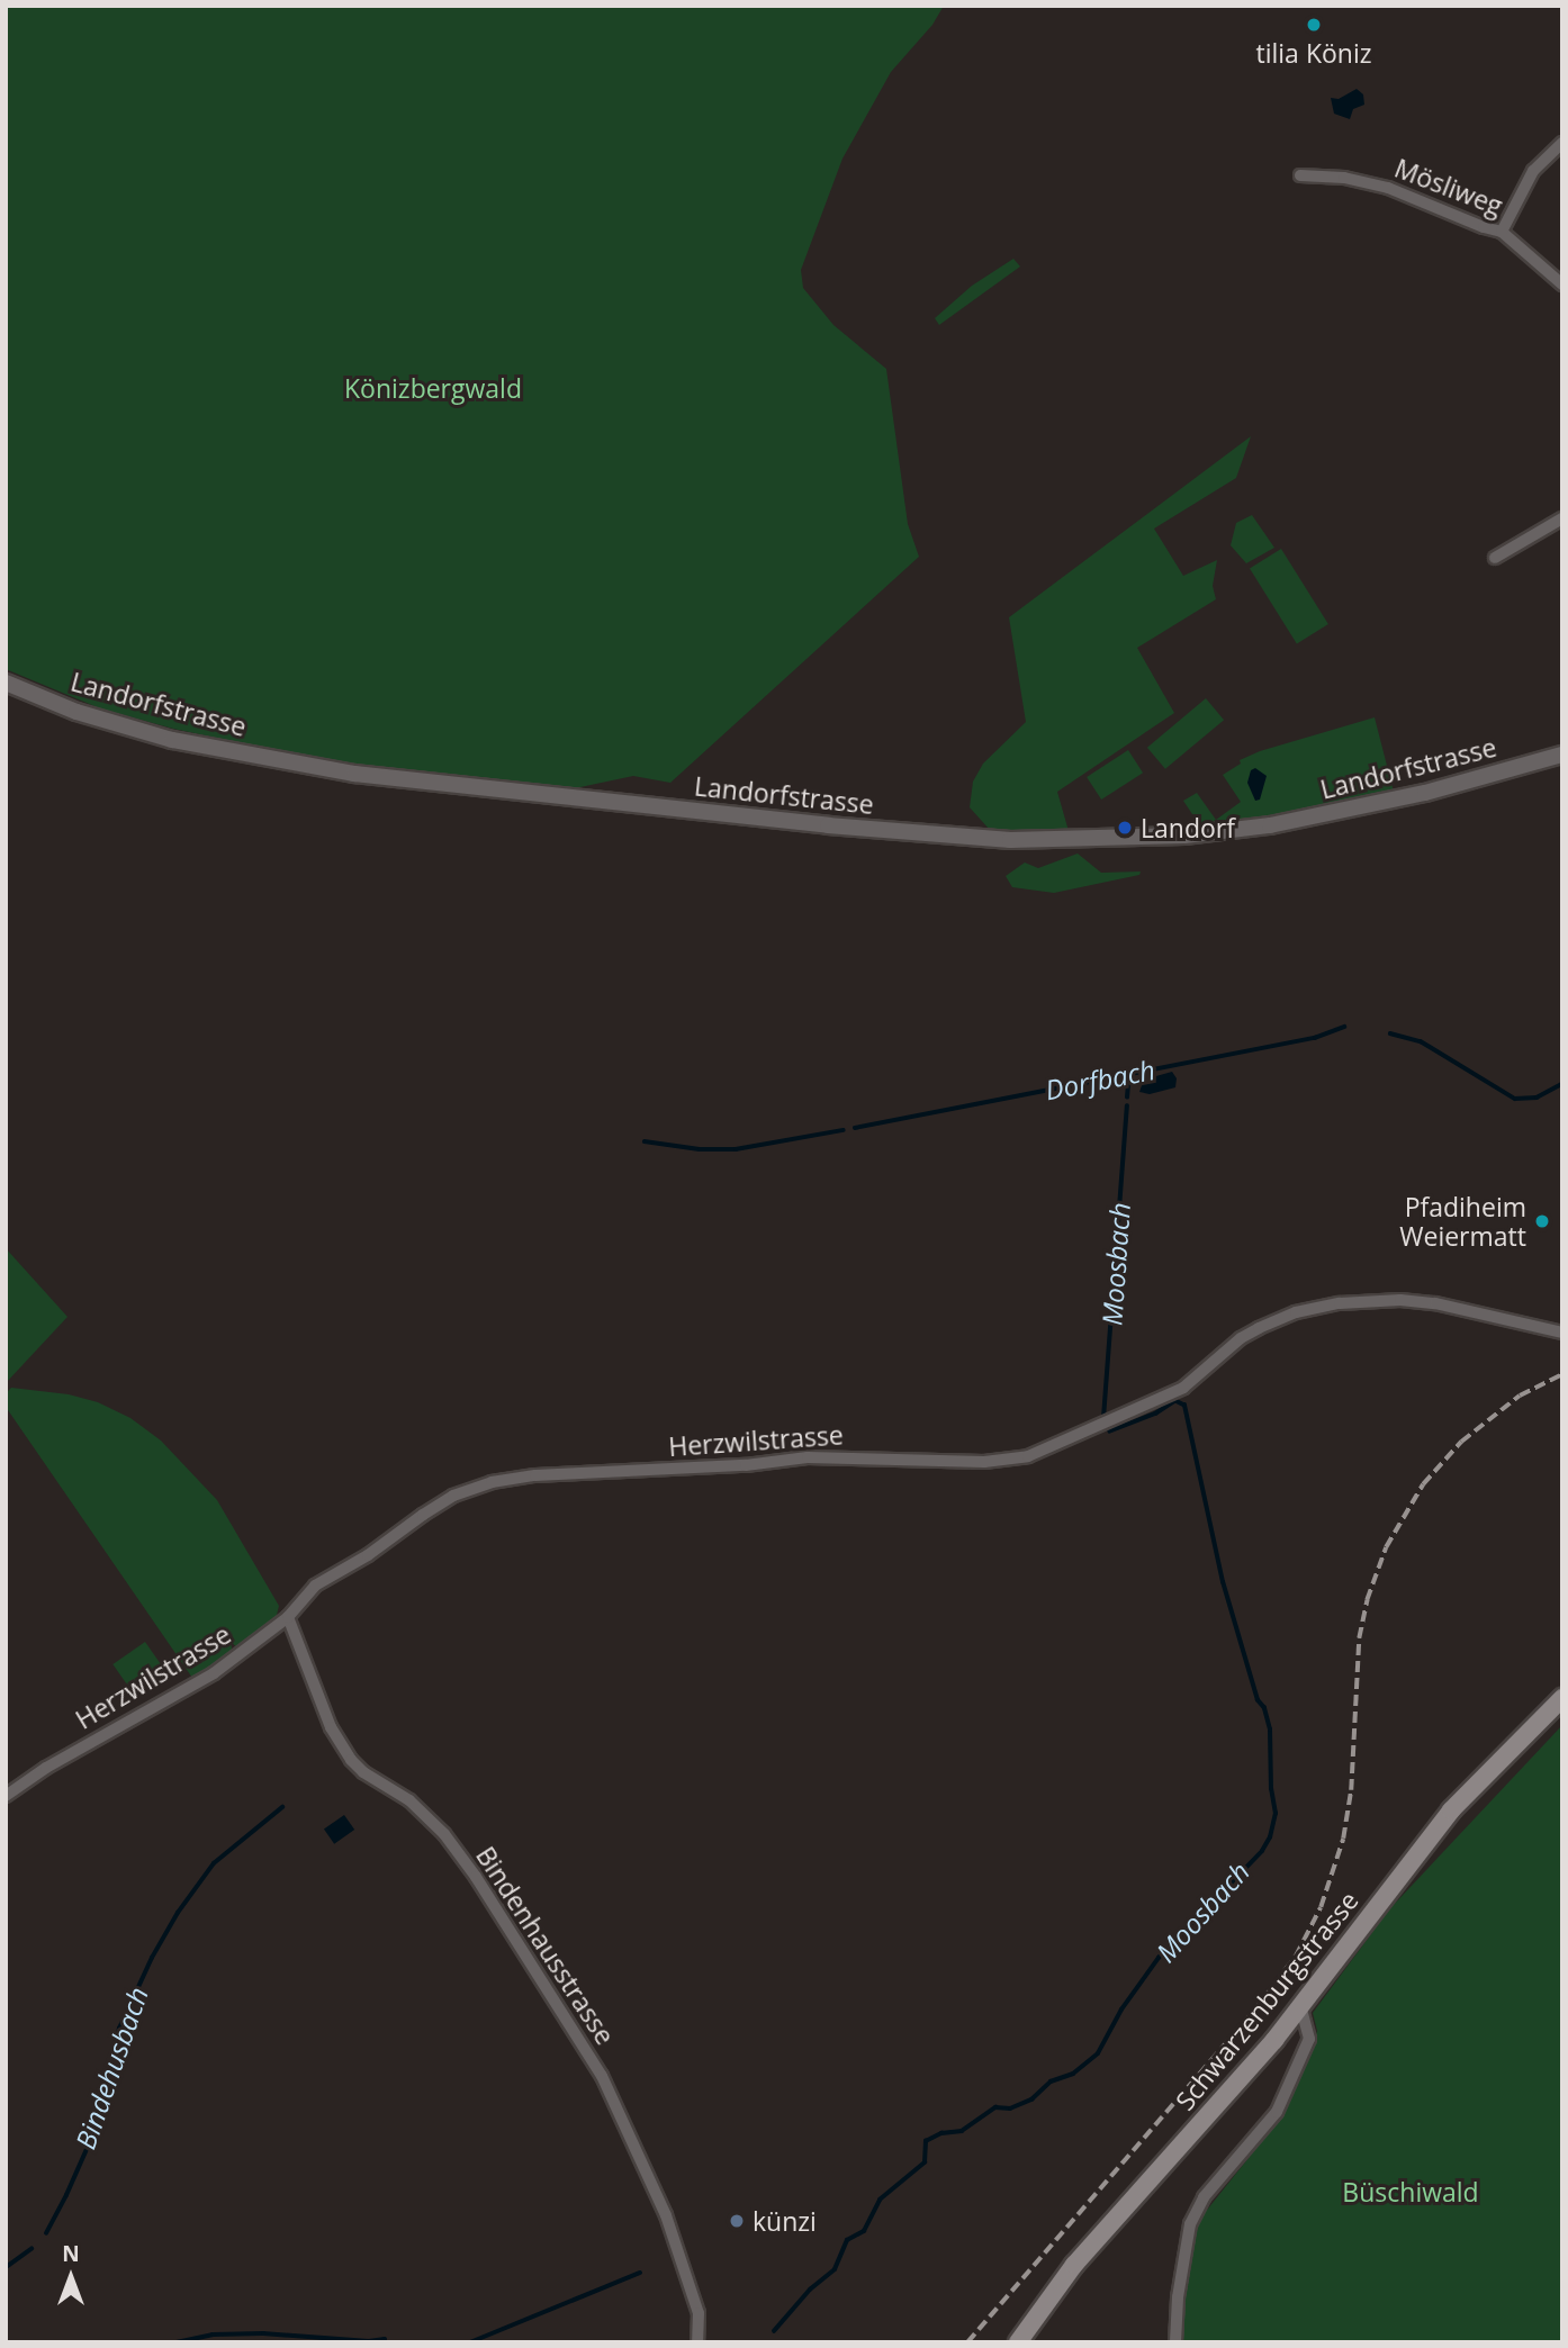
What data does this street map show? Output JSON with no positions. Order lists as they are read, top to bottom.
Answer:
{
  "streets": {
    "main road": ["Schwarzenburgstrasse"],
    "street": [
      "Mösliweg",
      "Landorfstrasse",
      "Herzwilstrasse",
      "Bindenhausstrasse"
    ]
  },
  "crossings": [
    ["Herzwilstrasse", "Bindenhausstrasse"]
  ],
  "water": ["Dorfbach", "Moosbach", "Bindehusbach"],
  "parks": ["Könizbergwald", "Büschiwald"],
  "places": [
    "tilia Köniz",
    "Landorf",
    "Pfadiheim Weiermatt",
    "künzi"
  ],
  "north": "top"
}
